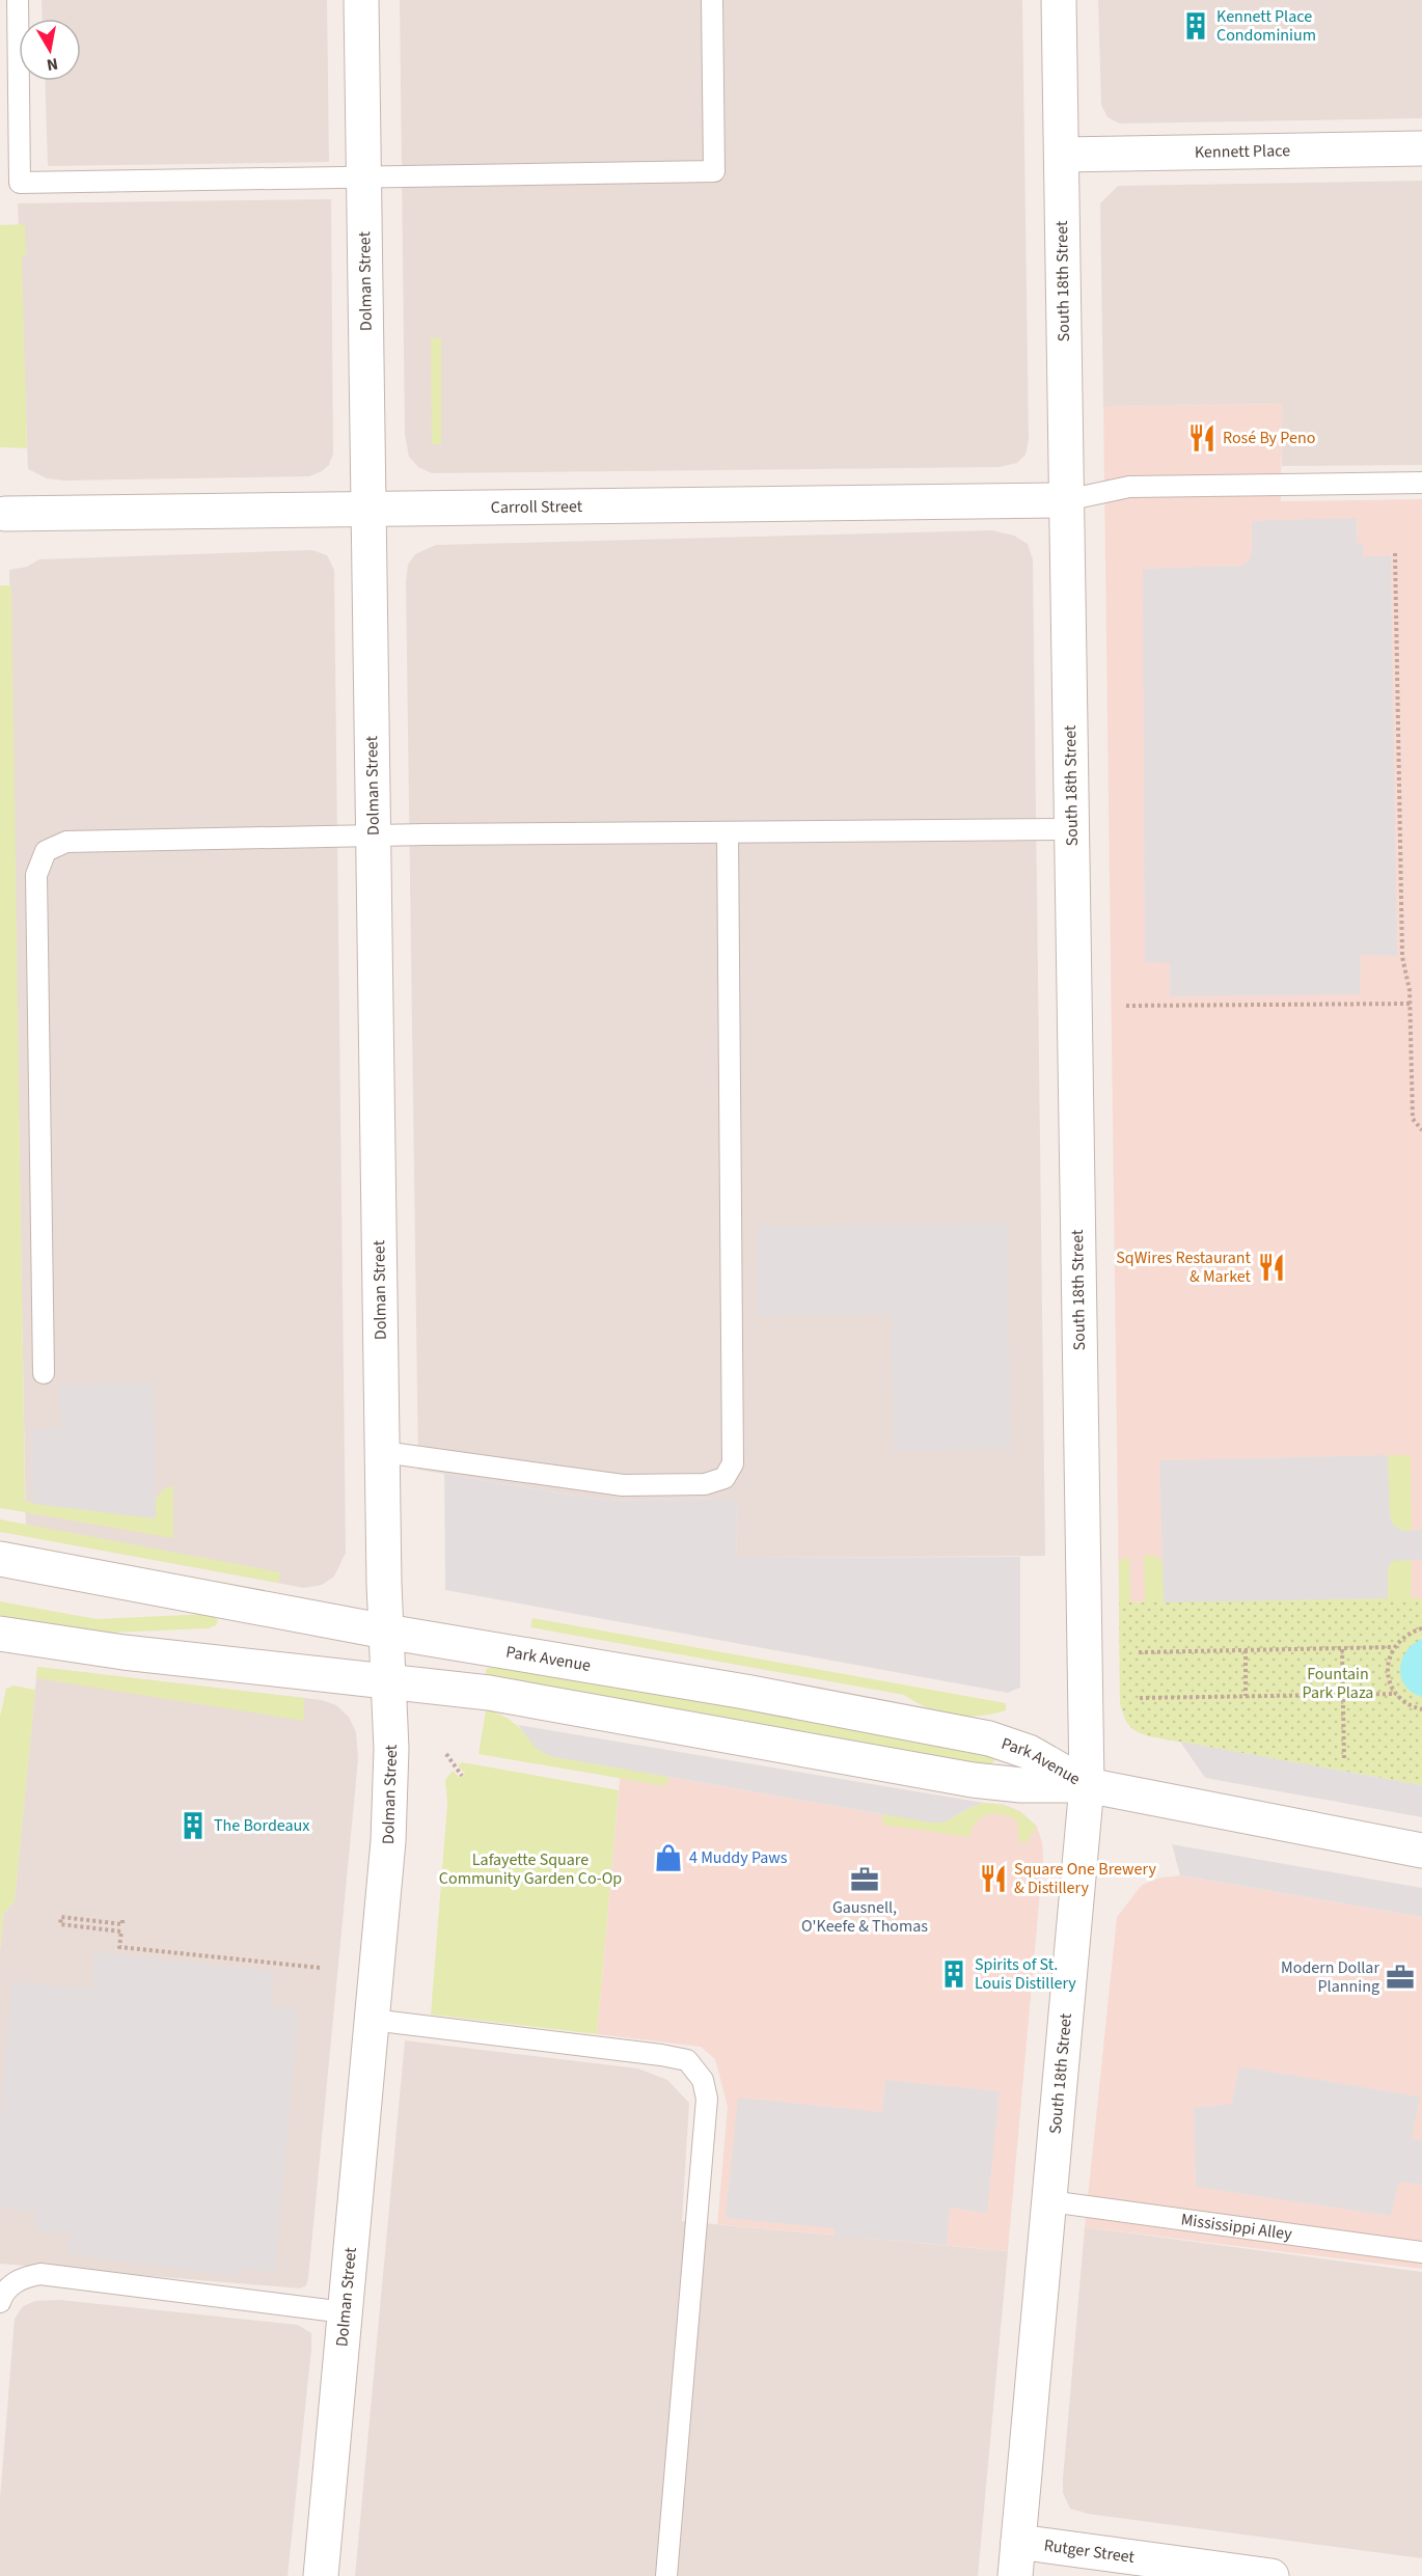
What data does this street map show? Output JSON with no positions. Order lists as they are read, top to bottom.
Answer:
{
  "streets": {
    "street": [
      "Kennett Place",
      "Dolman Street",
      "South 18th Street",
      "Carroll Street",
      "Park Avenue",
      "Rutger Street"
    ],
    "lane": ["Mississippi Alley"]
  },
  "crossings": [
    ["Kennett Place", "South 18th Street"],
    ["Dolman Street", "Carroll Street"],
    ["Dolman Street", "Park Avenue"],
    ["South 18th Street", "Carroll Street"],
    ["South 18th Street", "Park Avenue"],
    ["South 18th Street", "Mississippi Alley"],
    ["South 18th Street", "Rutger Street"]
  ],
  "parks": ["Fountain Park Plaza", "Lafayette Square Community Garden Co-Op"],
  "places": {
    "building": ["Kennett Place Condominium", "The Bordeaux", "Spirits of St. Louis Distillery"],
    "restaurant": ["Rosé By Peno", "SqWires Restaurant & Market", "Square One Brewery & Distillery"],
    "shop": ["4 Muddy Paws"],
    "office": ["Gausnell, O'Keefe & Thomas", "Modern Dollar Planning"]
  },
  "north": "bottom"
}
